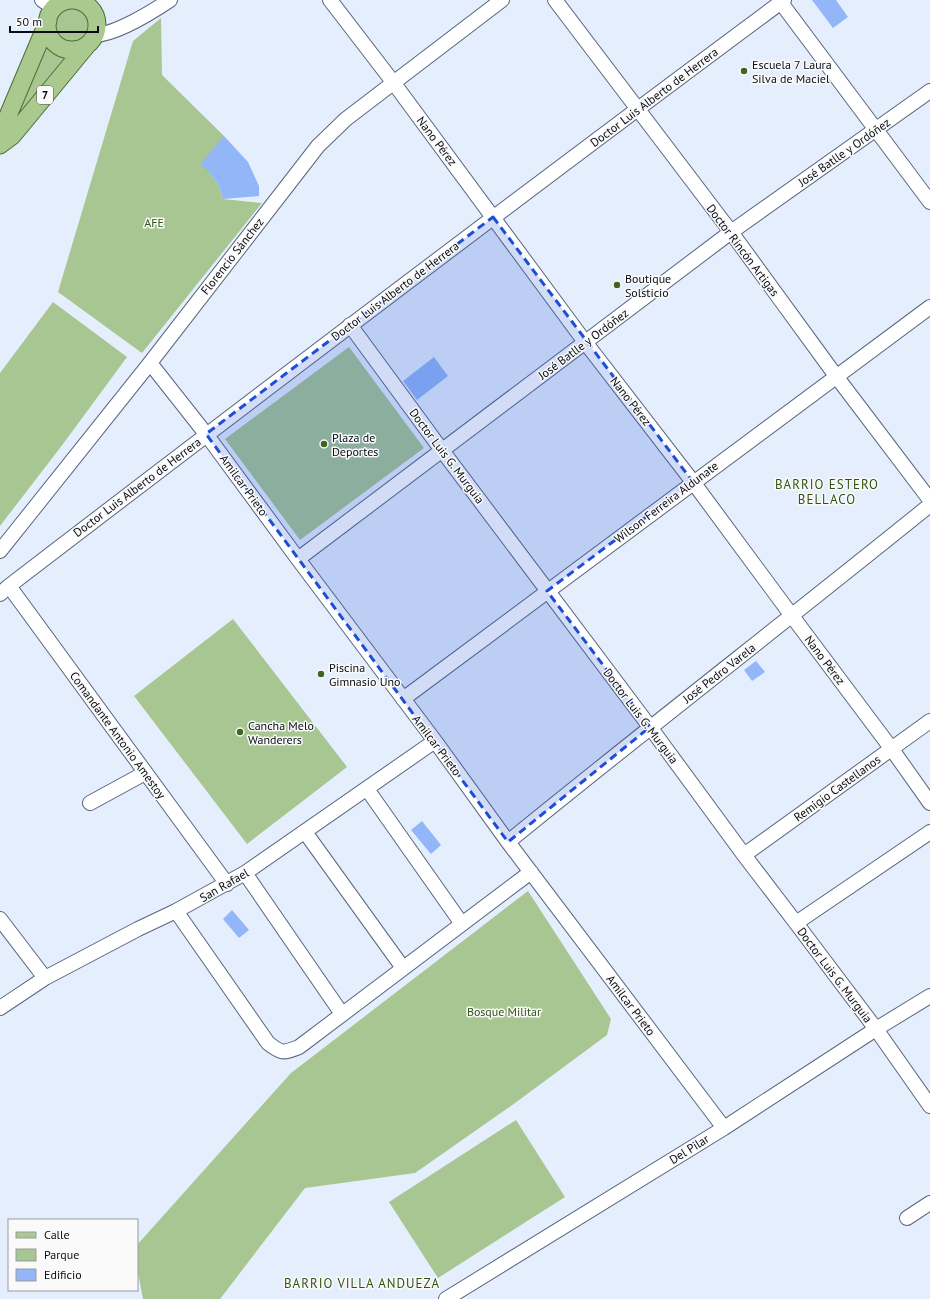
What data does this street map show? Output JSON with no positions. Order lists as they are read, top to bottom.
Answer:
{
  "streets": {
    "main road": ["7"],
    "street": [
      "Doctor Luis Alberto de Herrera",
      "Nano Pérez",
      "José Batlle y Ordóñez",
      "Doctor Rincón Artigas",
      "Florencio Sánchez",
      "Doctor Luis G. Murguia",
      "Amilcar Prieto",
      "Wilson Ferreira Aldunate",
      "José Pedro Varela",
      "Comandante Antonio Amestoy",
      "Remigio Castellanos",
      "San Rafael",
      "Del Pilar"
    ]
  },
  "crossings": [
    ["Doctor Luis Alberto de Herrera", "Nano Pérez"],
    ["Doctor Luis Alberto de Herrera", "Doctor Rincón Artigas"],
    ["Doctor Luis Alberto de Herrera", "Doctor Luis G. Murguia"],
    ["Doctor Luis Alberto de Herrera", "Amilcar Prieto"],
    ["Doctor Luis Alberto de Herrera", "Comandante Antonio Amestoy"],
    ["Nano Pérez", "José Batlle y Ordóñez"],
    ["Nano Pérez", "Florencio Sánchez"],
    ["Nano Pérez", "Wilson Ferreira Aldunate"],
    ["Nano Pérez", "José Pedro Varela"],
    ["Nano Pérez", "Remigio Castellanos"],
    ["José Batlle y Ordóñez", "Doctor Rincón Artigas"],
    ["José Batlle y Ordóñez", "Doctor Luis G. Murguia"],
    ["José Batlle y Ordóñez", "Amilcar Prieto"],
    ["Doctor Rincón Artigas", "Wilson Ferreira Aldunate"],
    ["Florencio Sánchez", "Amilcar Prieto"],
    ["Doctor Luis G. Murguia", "Wilson Ferreira Aldunate"],
    ["Doctor Luis G. Murguia", "José Pedro Varela"],
    ["Doctor Luis G. Murguia", "Remigio Castellanos"],
    ["Doctor Luis G. Murguia", "Del Pilar"],
    ["Amilcar Prieto", "Wilson Ferreira Aldunate"],
    ["Amilcar Prieto", "José Pedro Varela"],
    ["Amilcar Prieto", "San Rafael"],
    ["Amilcar Prieto", "Del Pilar"],
    ["Comandante Antonio Amestoy", "San Rafael"]
  ],
  "districts": ["BARRIO ESTERO BELLACO", "BARRIO VILLA ANDUEZA"],
  "parks": ["AFE", "Bosque Militar"],
  "places": [
    "Escuela 7 Laura Silva de Maciel",
    "Boutique Solsticio",
    "Plaza de Deportes",
    "Piscina Gimnasio Uno",
    "Cancha Melo Wanderers"
  ],
  "legend": ["Calle", "Parque", "Edificio"],
  "scale_bar": "50 m"
}
